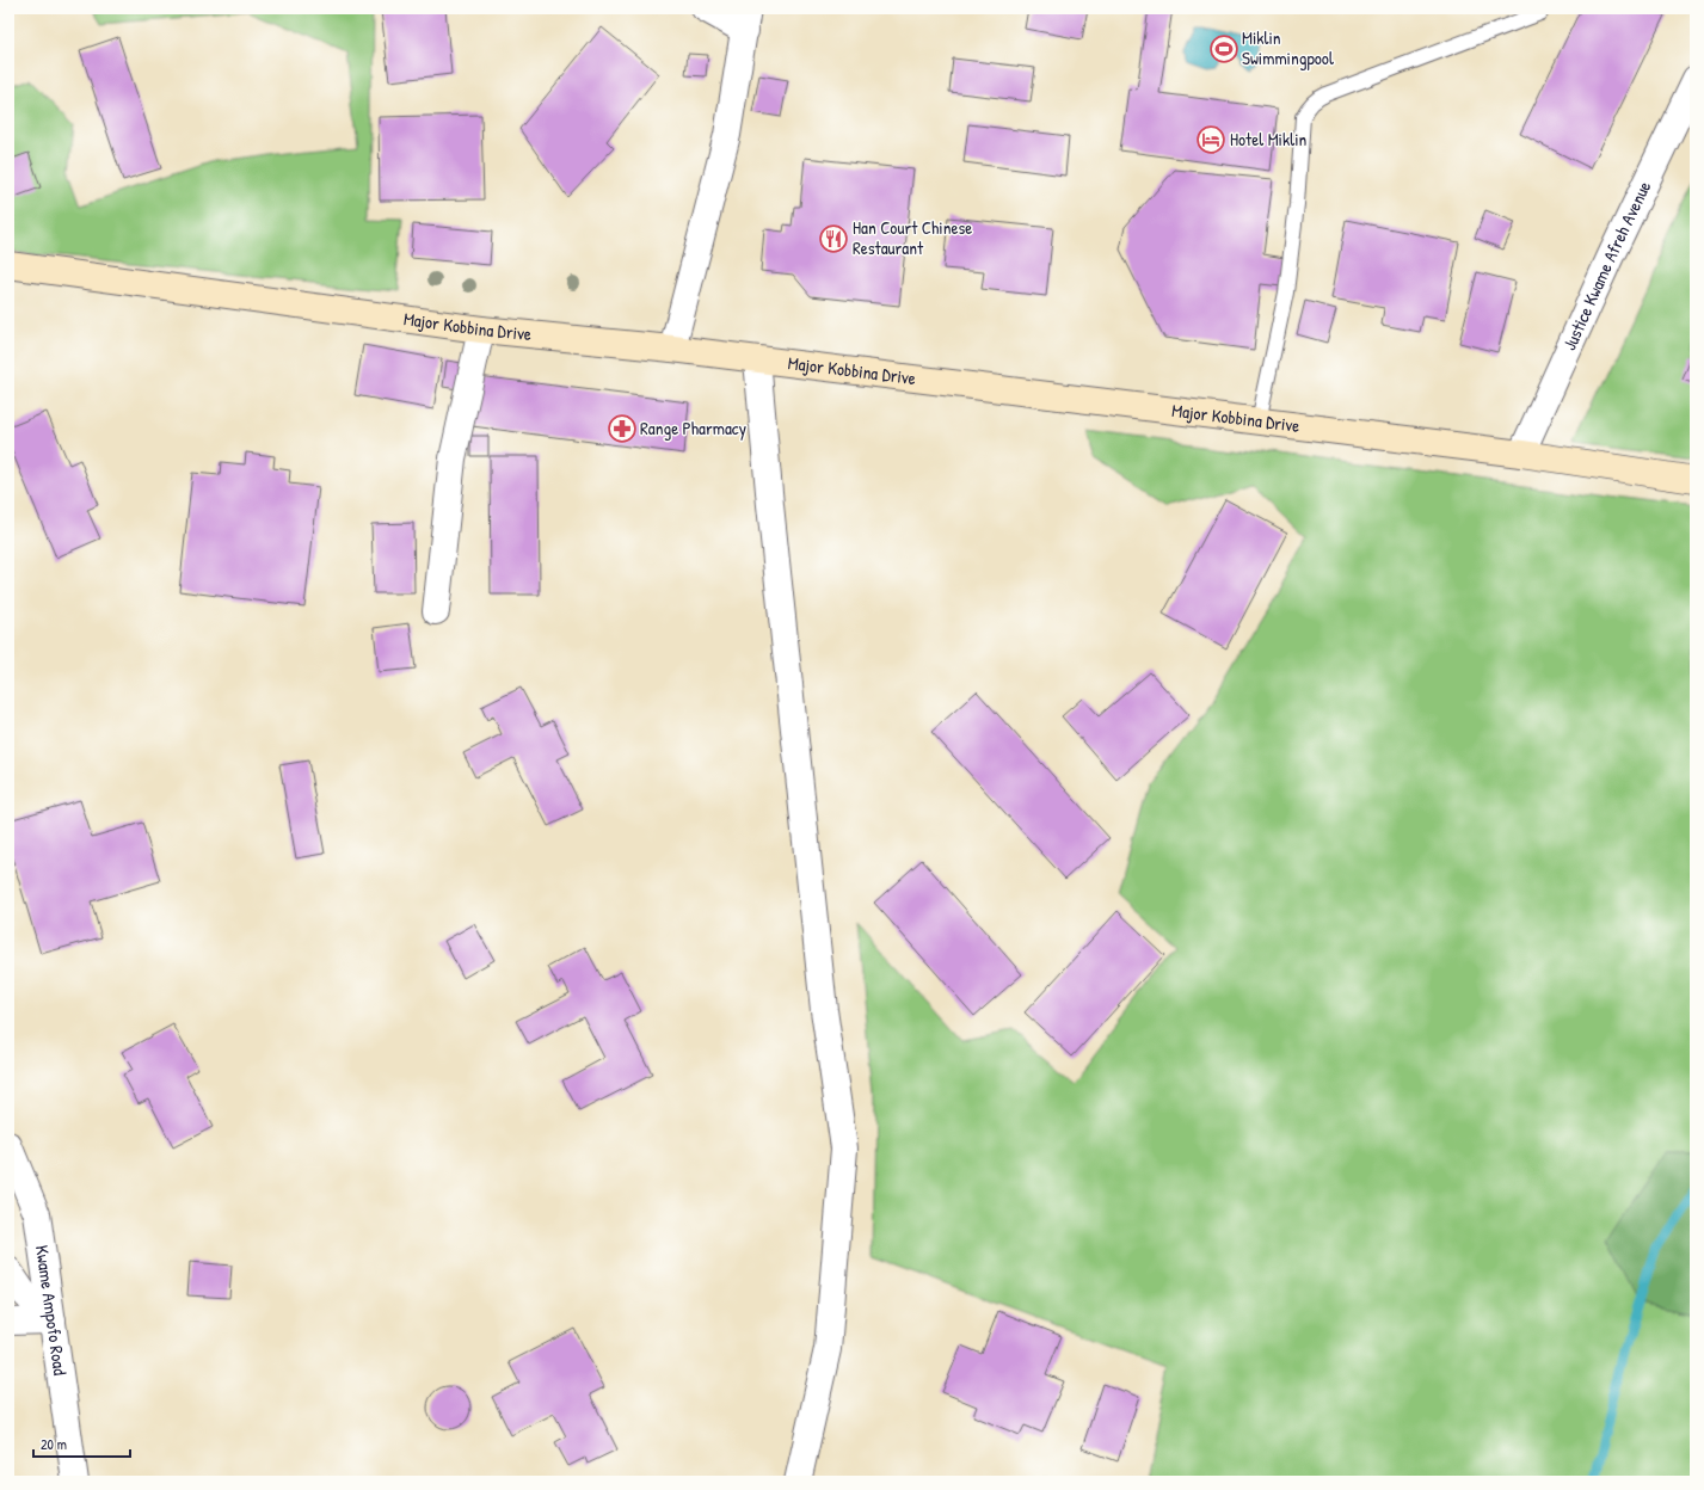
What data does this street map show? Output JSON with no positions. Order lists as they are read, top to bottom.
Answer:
{
  "streets": {
    "street": ["Justice Kwame Afreh Avenue", "Major Kobbina Drive", "Kwame Ampofo Road"]
  },
  "crossings": [
    ["Justice Kwame Afreh Avenue", "Major Kobbina Drive"]
  ],
  "places": {
    "sports": ["Miklin Swimmingpool"],
    "hotel": ["Hotel Miklin"],
    "restaurant": ["Han Court Chinese Restaurant"],
    "pharmacy": ["Range Pharmacy"]
  },
  "scale_bar": "20 m"
}
